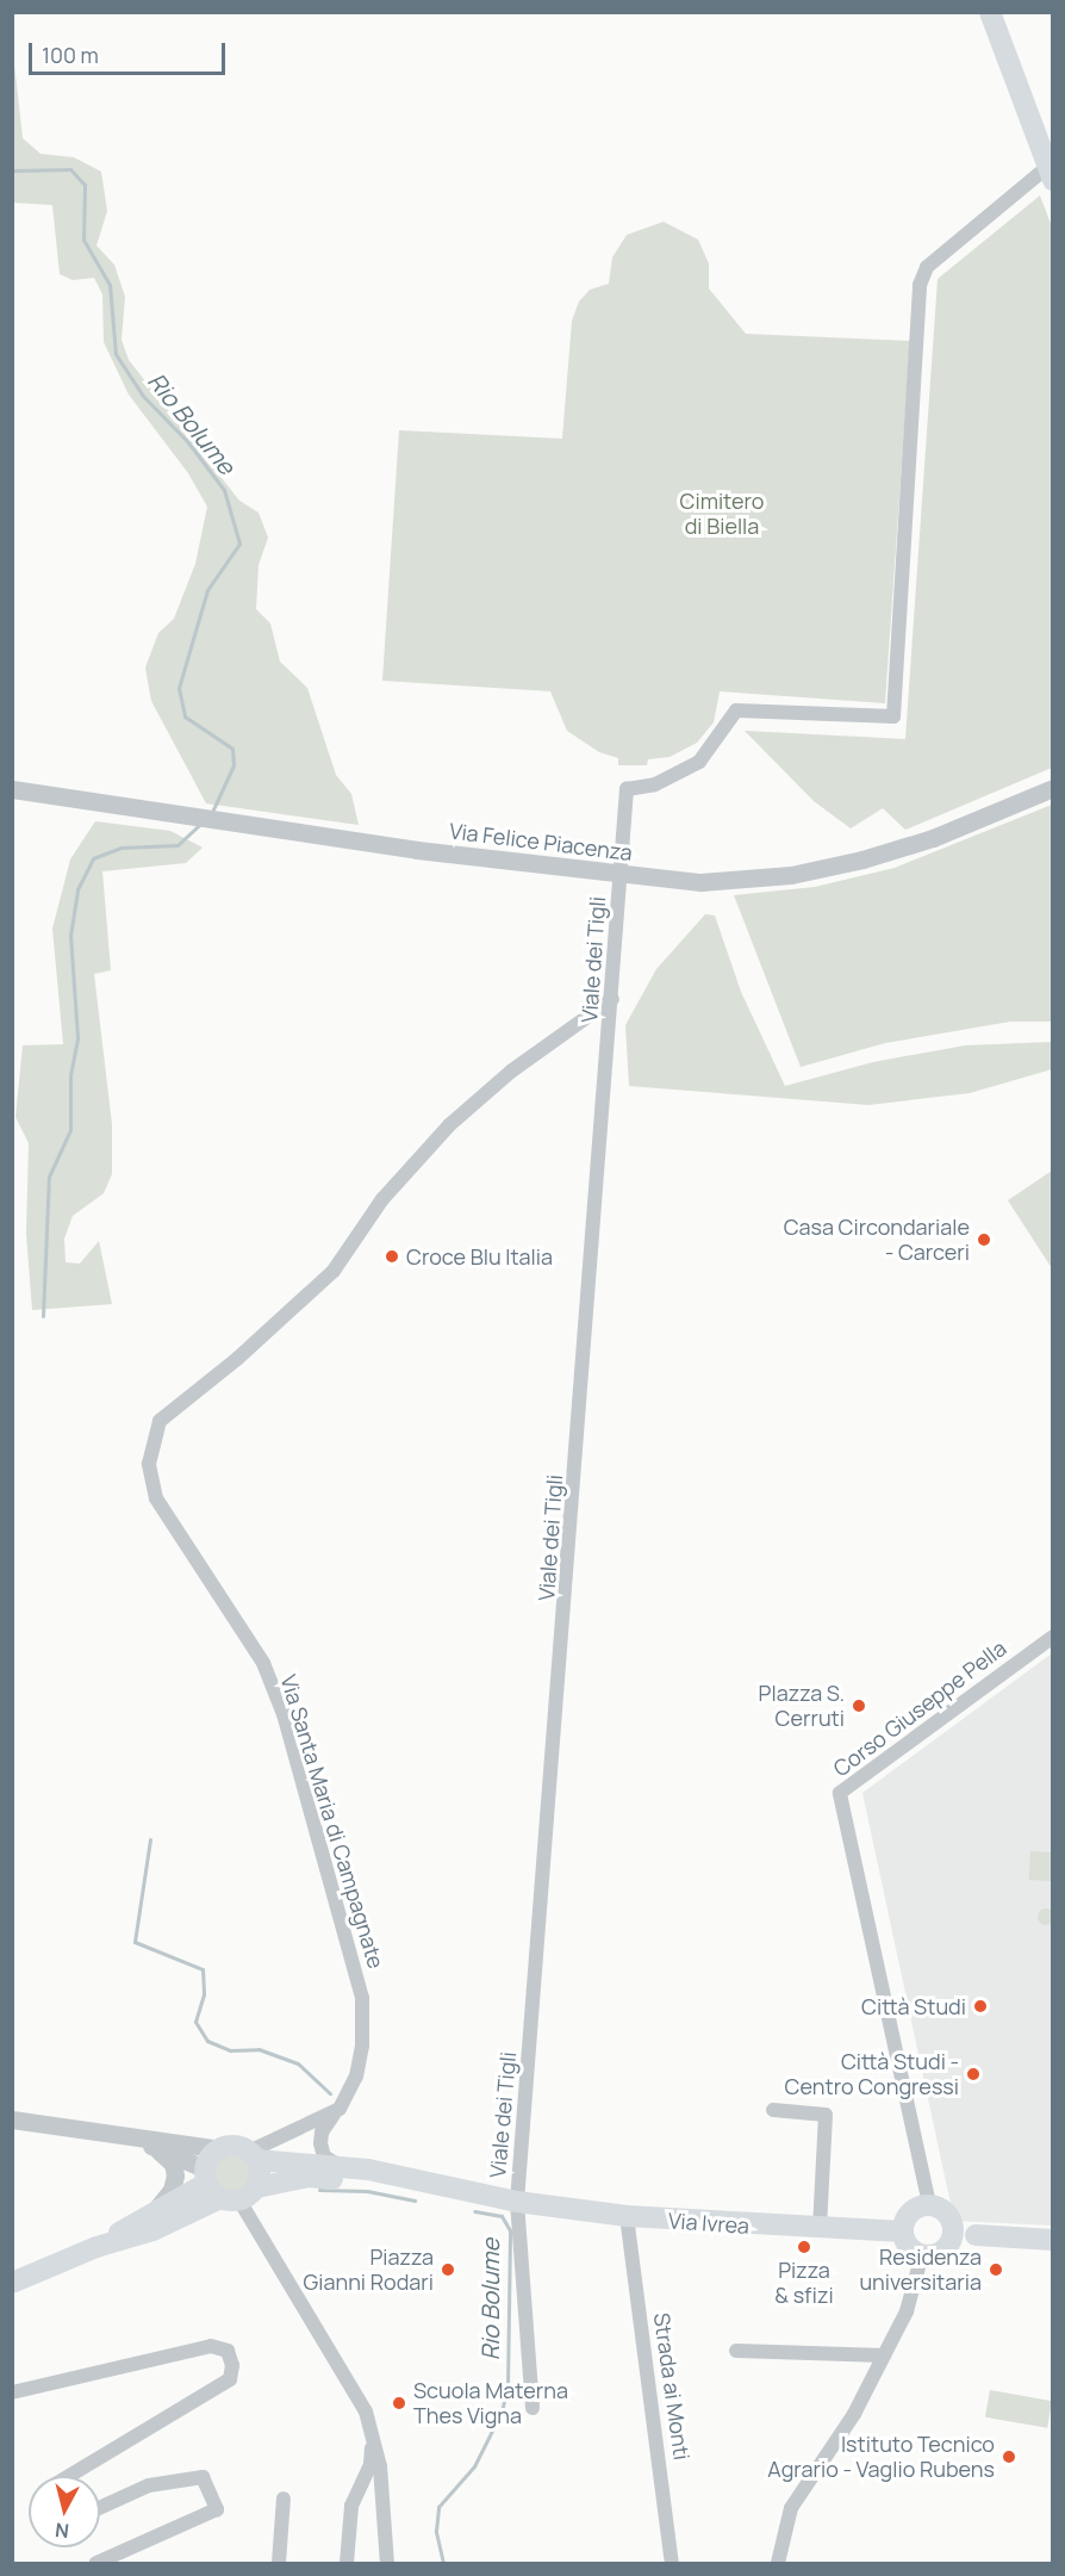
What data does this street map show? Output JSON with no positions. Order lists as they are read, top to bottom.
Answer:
{
  "streets": {
    "main road": ["Via Ivrea"],
    "street": [
      "Via Felice Piacenza",
      "Viale dei Tigli",
      "Corso Giuseppe Pella",
      "Via Santa Maria di Campagnate",
      "Strada ai Monti"
    ]
  },
  "crossings": [
    ["Via Felice Piacenza", "Viale dei Tigli"],
    ["Viale dei Tigli", "Via Santa Maria di Campagnate"],
    ["Viale dei Tigli", "Via Ivrea"],
    ["Corso Giuseppe Pella", "Via Ivrea"],
    ["Via Santa Maria di Campagnate", "Via Ivrea"],
    ["Via Ivrea", "Strada ai Monti"]
  ],
  "water": ["Rio Bolume"],
  "parks": ["Cimitero di Biella"],
  "places": [
    "Casa Circondariale - Carceri",
    "Croce Blu Italia",
    "PIazza S. Cerruti",
    "Città Studi",
    "Città Studi - Centro Congressi",
    "Pizza & sfizi",
    "Piazza Gianni Rodari",
    "Residenza universitaria",
    "Scuola Materna Thes Vigna",
    "Istituto Tecnico Agrario - Vaglio Rubens"
  ],
  "scale_bar": "100 m",
  "north": "bottom"
}
